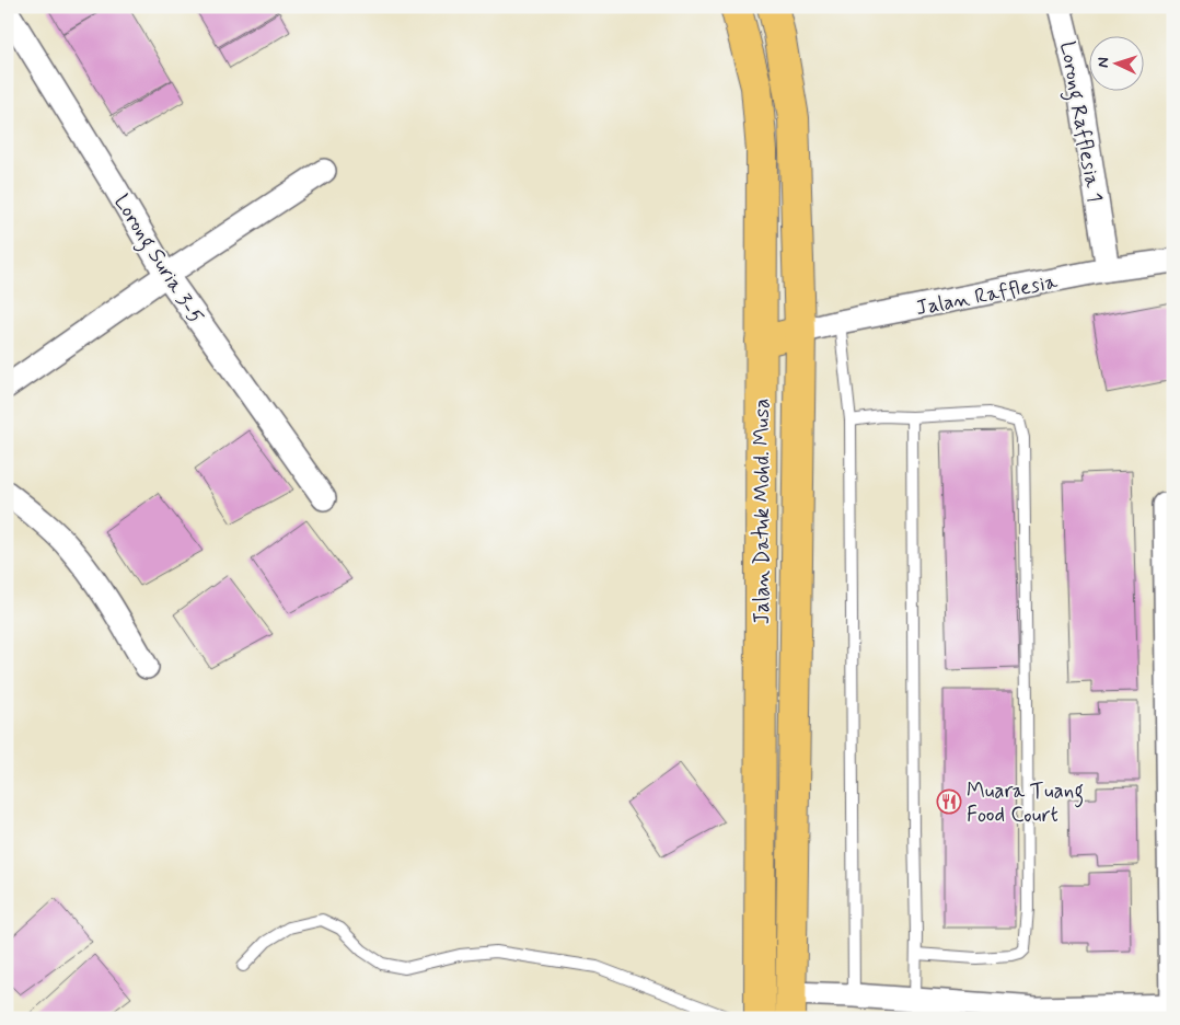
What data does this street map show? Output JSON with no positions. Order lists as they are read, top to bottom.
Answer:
{
  "streets": {
    "main road": ["Jalan Datuk Mohd. Musa"],
    "street": ["Lorong Rafflesia 1", "Lorong Suria 3-5", "Jalan Rafflesia"]
  },
  "crossings": [
    ["Lorong Rafflesia 1", "Jalan Rafflesia"],
    ["Jalan Rafflesia", "Jalan Datuk Mohd. Musa"]
  ],
  "places": {
    "restaurant": ["Muara Tuang Food Court"]
  },
  "north": "left"
}
